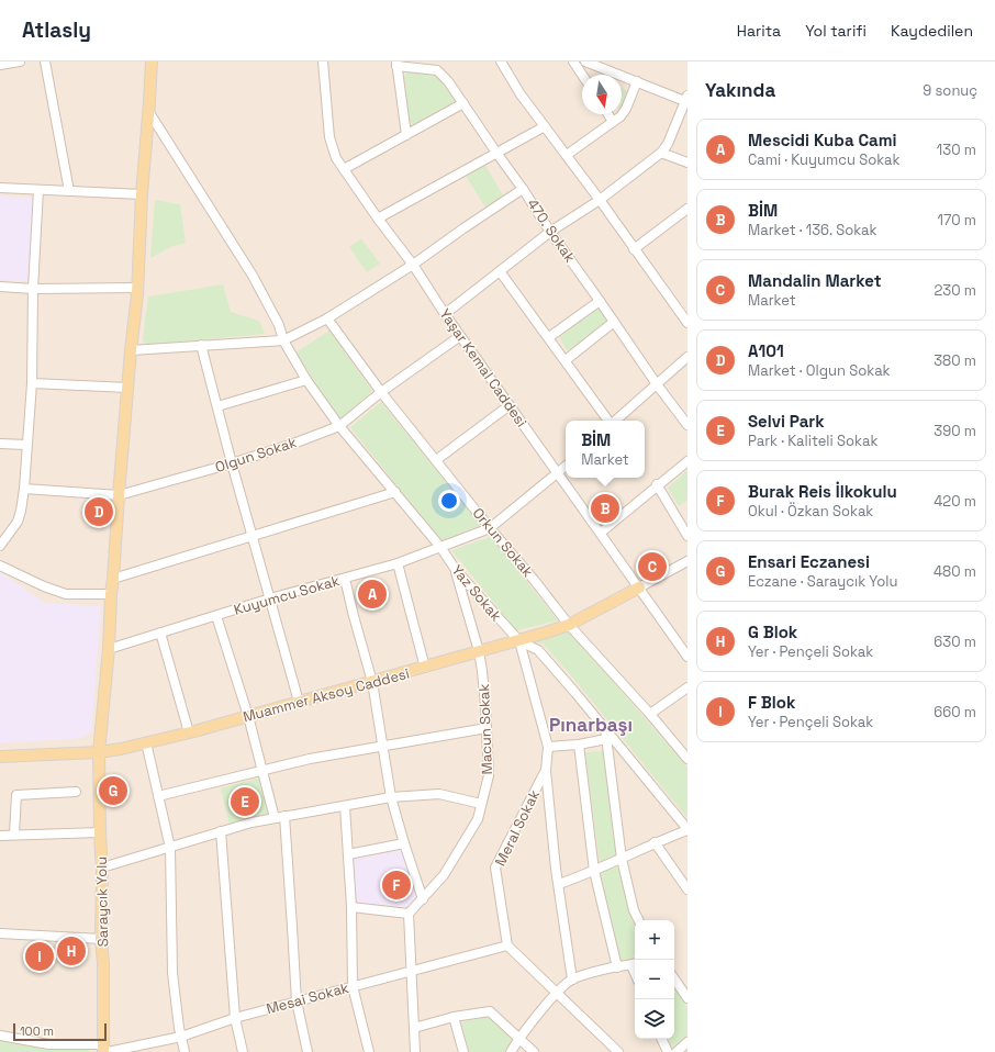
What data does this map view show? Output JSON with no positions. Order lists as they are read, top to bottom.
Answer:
{
  "streets": {
    "main road": ["Muammer Aksoy Caddesi", "Saraycık Yolu"],
    "street": [
      "470. Sokak",
      "Yaşar Kemal Caddesi",
      "Olgun Sokak",
      "Orkun Sokak",
      "Yaz Sokak",
      "Kuyumcu Sokak",
      "Macun Sokak",
      "Meral Sokak",
      "Mesai Sokak"
    ]
  },
  "crossings": [
    ["Yaşar Kemal Caddesi", "Olgun Sokak"],
    ["Yaşar Kemal Caddesi", "Kuyumcu Sokak"],
    ["Yaşar Kemal Caddesi", "Muammer Aksoy Caddesi"],
    ["Olgun Sokak", "Orkun Sokak"],
    ["Olgun Sokak", "Yaz Sokak"],
    ["Olgun Sokak", "Saraycık Yolu"],
    ["Orkun Sokak", "Kuyumcu Sokak"],
    ["Orkun Sokak", "Muammer Aksoy Caddesi"],
    ["Yaz Sokak", "Kuyumcu Sokak"],
    ["Yaz Sokak", "Muammer Aksoy Caddesi"],
    ["Yaz Sokak", "Macun Sokak"],
    ["Yaz Sokak", "Meral Sokak"],
    ["Yaz Sokak", "Saraycık Yolu"],
    ["Kuyumcu Sokak", "Saraycık Yolu"],
    ["Muammer Aksoy Caddesi", "Macun Sokak"],
    ["Muammer Aksoy Caddesi", "Meral Sokak"],
    ["Muammer Aksoy Caddesi", "Saraycık Yolu"],
    ["Meral Sokak", "Mesai Sokak"],
    ["Saraycık Yolu", "Mesai Sokak"]
  ],
  "districts": ["Pınarbaşı"],
  "scale_bar": "100 m",
  "north": "bottom",
  "page": {
    "header": "Atlasly",
    "nav": ["Harita", "Yol tarifi", "Kaydedilen"],
    "heading": ["Yakında", "9 sonuç"],
    "list": [
      {
        "mark": "A",
        "name": "Mescidi Kuba Cami",
        "note": "Cami · Kuyumcu Sokak",
        "value": "130 m"
      },
      {
        "mark": "B",
        "name": "BİM",
        "note": "Market · 136. Sokak",
        "value": "170 m"
      },
      {
        "mark": "C",
        "name": "Mandalin Market",
        "note": "Market",
        "value": "230 m"
      },
      {
        "mark": "D",
        "name": "A101",
        "note": "Market · Olgun Sokak",
        "value": "380 m"
      },
      {
        "mark": "E",
        "name": "Selvi Park",
        "note": "Park · Kaliteli Sokak",
        "value": "390 m"
      },
      {
        "mark": "F",
        "name": "Burak Reis İlkokulu",
        "note": "Okul · Özkan Sokak",
        "value": "420 m"
      },
      {
        "mark": "G",
        "name": "Ensari Eczanesi",
        "note": "Eczane · Saraycık Yolu",
        "value": "480 m"
      },
      {
        "mark": "H",
        "name": "G Blok",
        "note": "Yer · Pençeli Sokak",
        "value": "630 m"
      },
      {
        "mark": "I",
        "name": "F Blok",
        "note": "Yer · Pençeli Sokak",
        "value": "660 m"
      }
    ],
    "popup": ["BİM", "Market"],
    "pins": [
      "B",
      "D",
      "C",
      "A",
      "G",
      "E",
      "F",
      "H",
      "I"
    ],
    "map_buttons": ["+", "−"],
    "scale": "100 m"
  }
}
